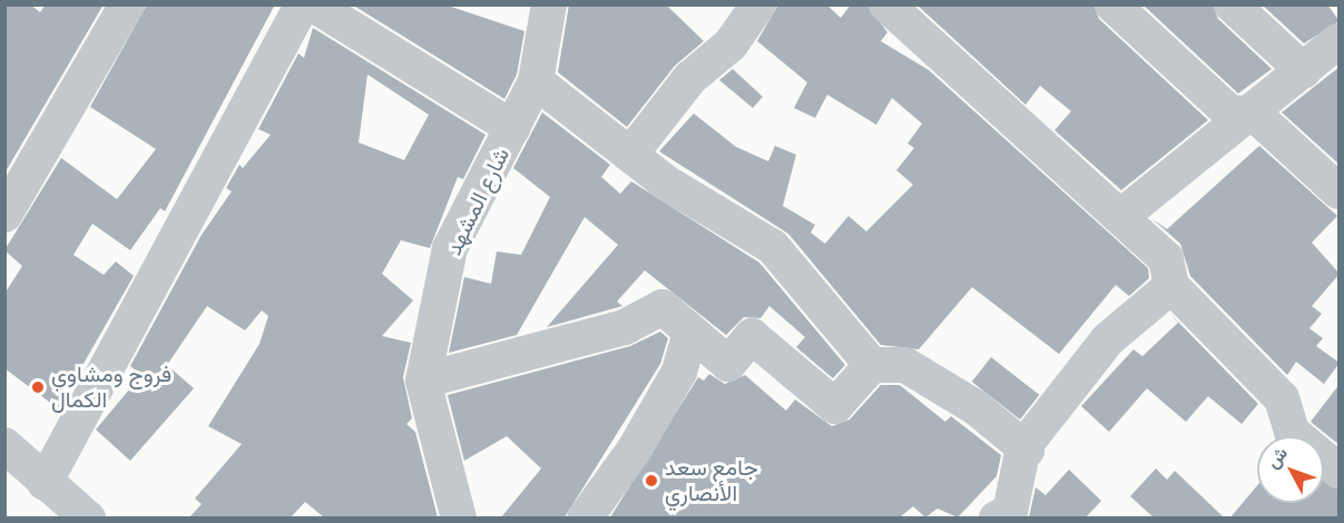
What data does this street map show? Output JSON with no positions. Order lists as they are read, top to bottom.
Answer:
{
  "streets": {
    "street": ["شارع المشهد"]
  },
  "places": ["فروج ومشاوي الكمال", "جامع سعد الأنصاري"],
  "north": "top left"
}
